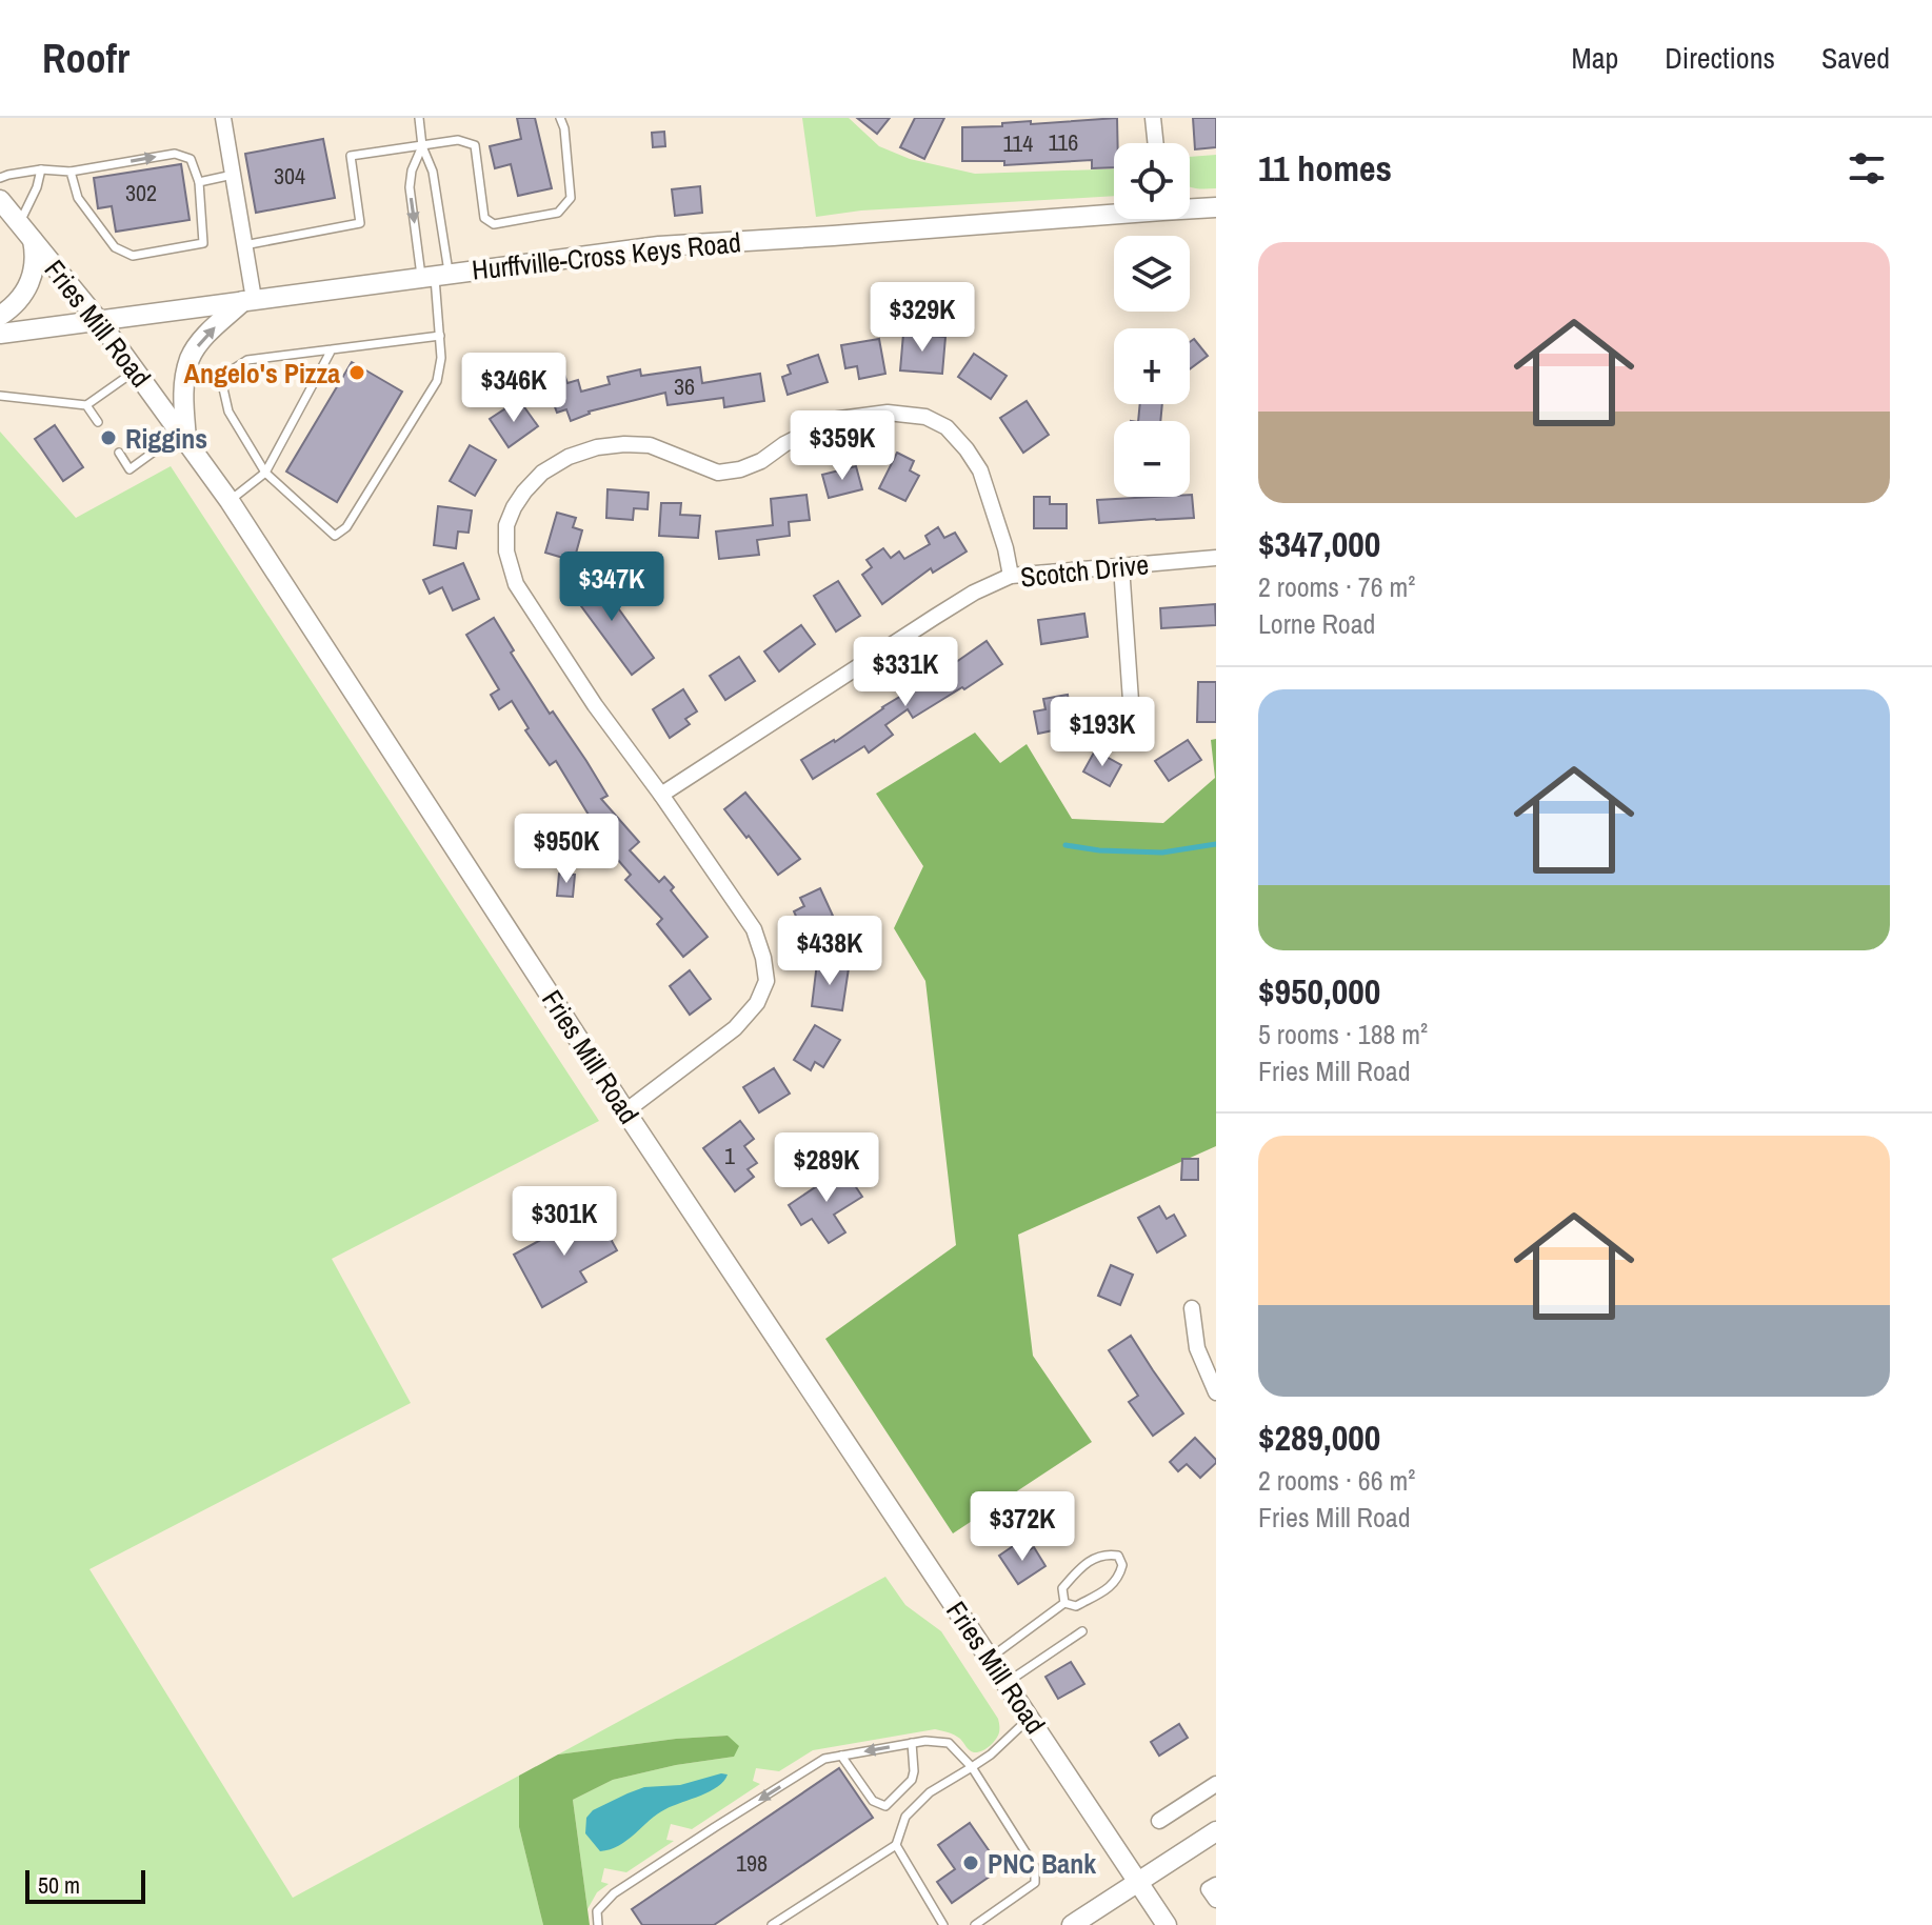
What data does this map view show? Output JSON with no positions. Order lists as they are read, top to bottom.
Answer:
{
  "streets": {
    "main road": ["Hurffville-Cross Keys Road", "Fries Mill Road"],
    "street": ["Scotch Drive"]
  },
  "crossings": [
    ["Hurffville-Cross Keys Road", "Fries Mill Road"]
  ],
  "places": ["Angelo's Pizza", "Riggins", "PNC Bank"],
  "house_numbers": [
    "116",
    "114",
    "304",
    "302",
    "36",
    "1",
    "198"
  ],
  "scale_bar": "50 m",
  "page": {
    "header": "Roofr",
    "nav": ["Map", "Directions", "Saved"],
    "heading": "11 homes",
    "map_buttons": ["+", "−"],
    "list": [
      {
        "name": "$347,000",
        "note": "2 rooms · 76 m² · Lorne Road"
      },
      {
        "name": "$950,000",
        "note": "5 rooms · 188 m² · Fries Mill Road"
      },
      {
        "name": "$289,000",
        "note": "2 rooms · 66 m² · Fries Mill Road"
      }
    ],
    "price": [
      "$329K",
      "$346K",
      "$359K",
      "$347K",
      "$331K",
      "$193K",
      "$950K",
      "$438K",
      "$289K",
      "$301K",
      "$372K"
    ],
    "scale": "50 m"
  }
}
